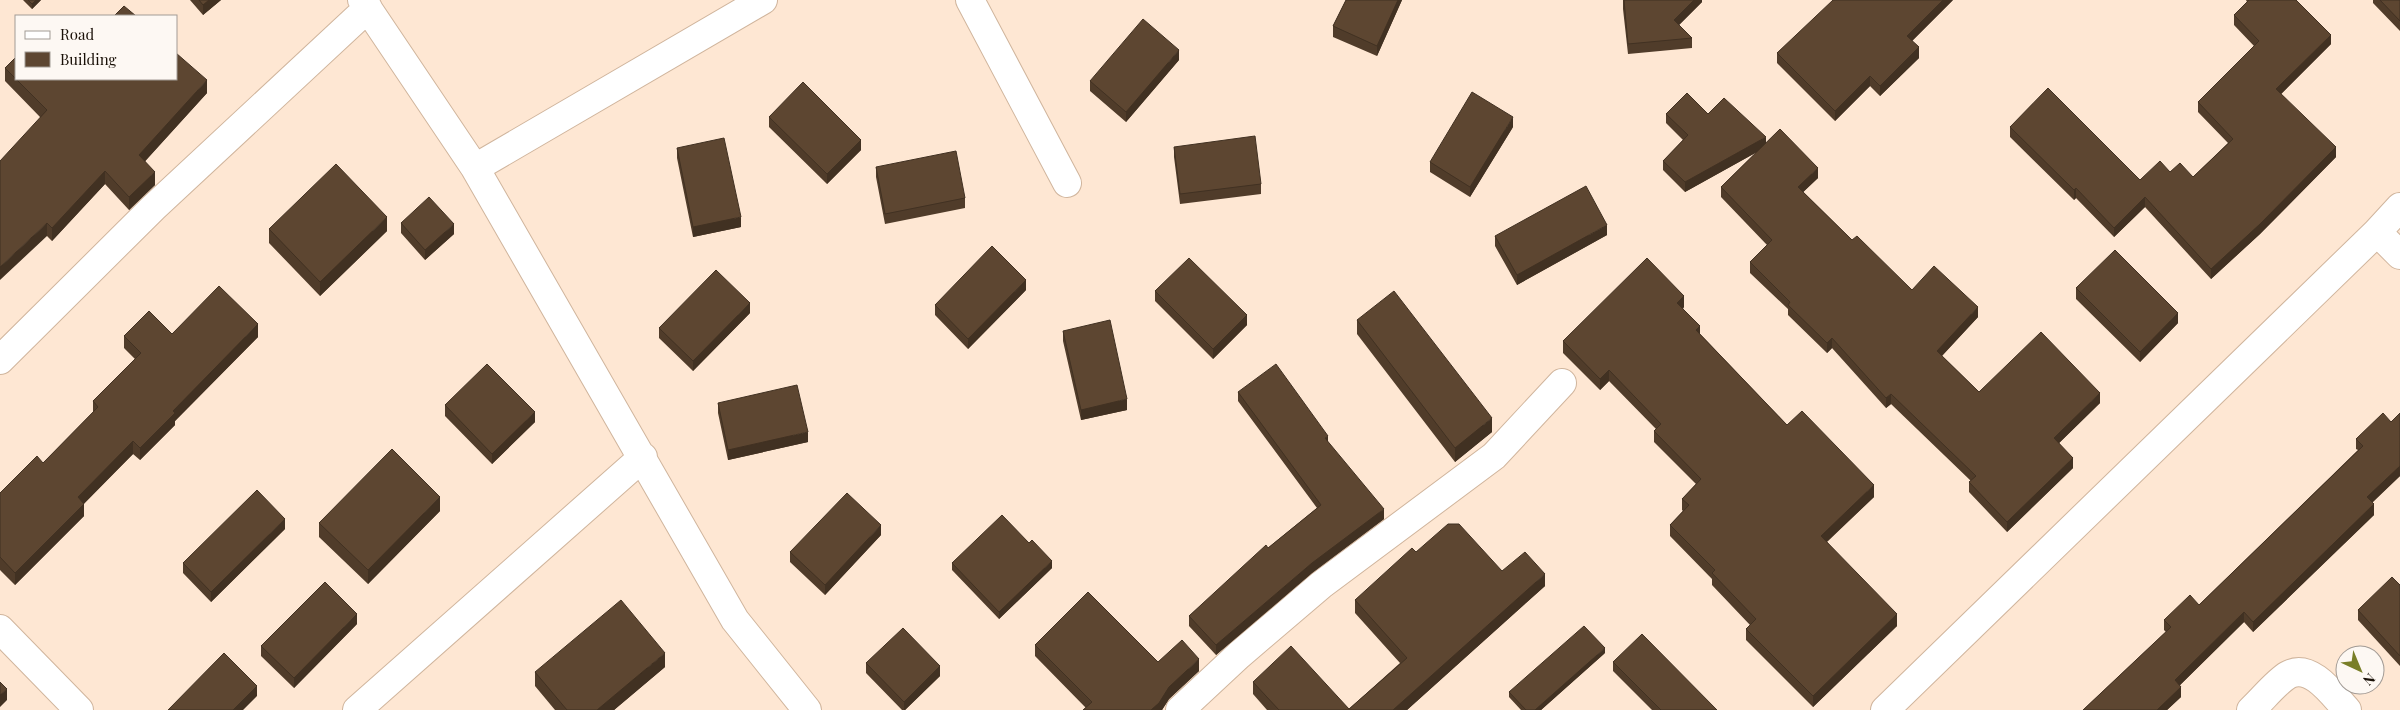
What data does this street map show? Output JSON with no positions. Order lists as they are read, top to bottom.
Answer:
{
  "legend": ["Road", "Building"],
  "north": "bottom right"
}
